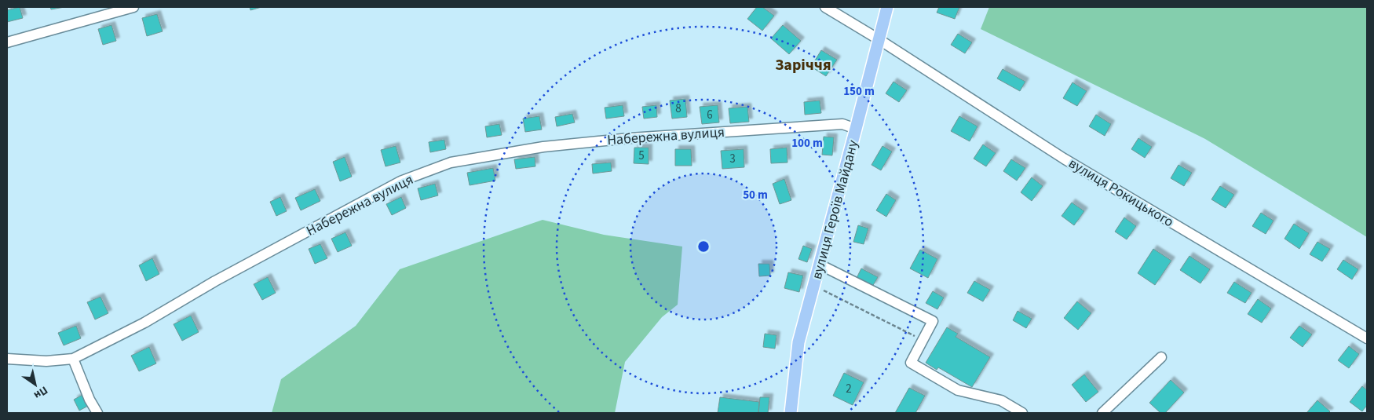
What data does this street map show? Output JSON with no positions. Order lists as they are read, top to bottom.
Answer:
{
  "streets": {
    "main road": ["вулиця Героїв Майдану"],
    "street": ["Набережна вулиця", "вулиця Рокицького"]
  },
  "crossings": [
    ["Набережна вулиця", "вулиця Героїв Майдану"],
    ["вулиця Рокицького", "вулиця Героїв Майдану"]
  ],
  "districts": ["Заріччя"],
  "house_numbers": [
    "8",
    "6",
    "5",
    "3",
    "2"
  ],
  "north": "bottom right",
  "rings": ["150 m", "100 m", "50 m"]
}
